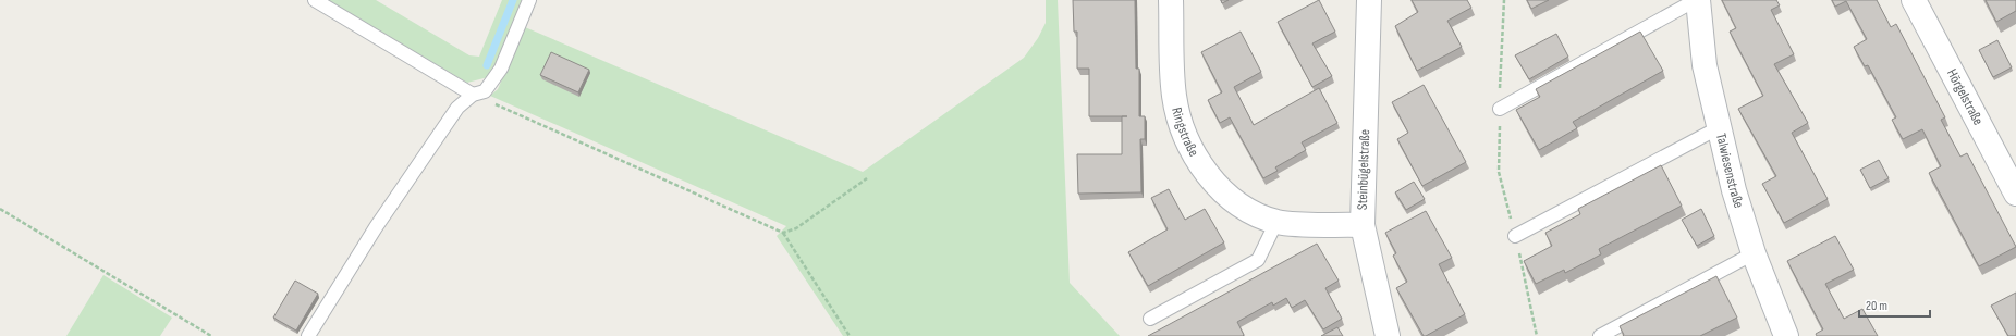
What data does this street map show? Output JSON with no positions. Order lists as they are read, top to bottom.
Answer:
{
  "streets": {
    "street": [
      "Hörgelstraße",
      "Ringstraße",
      "Steinbügelstraße",
      "Talwiesenstraße"
    ]
  },
  "crossings": [
    ["Ringstraße", "Steinbügelstraße"]
  ],
  "scale_bar": "20 m"
}
